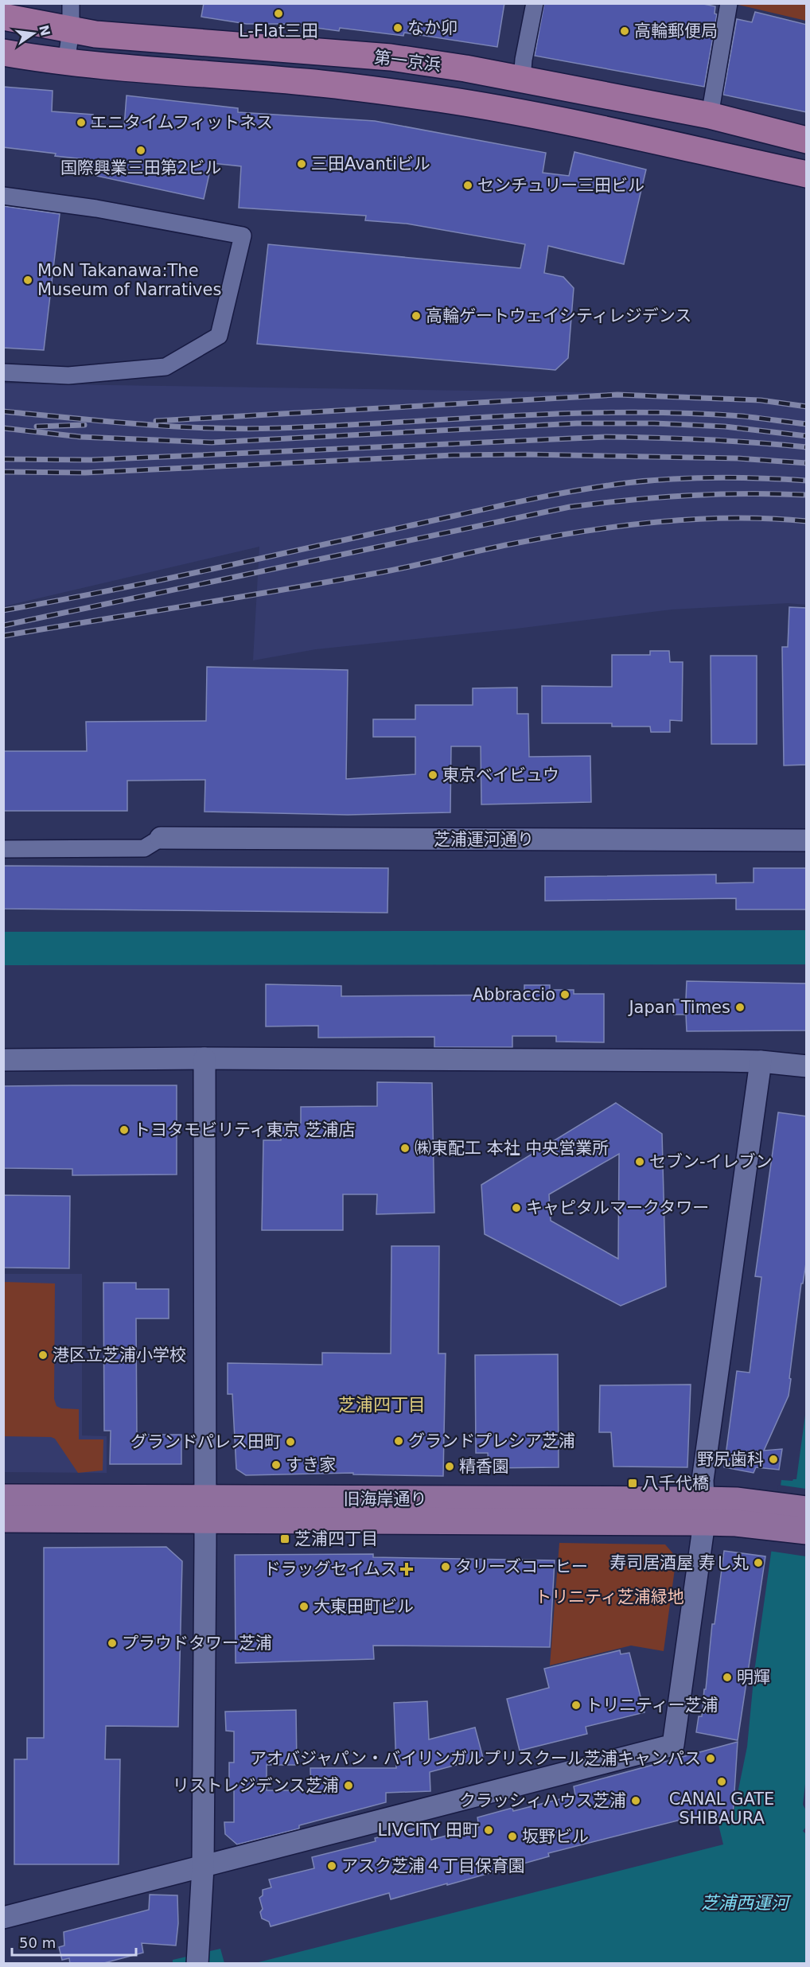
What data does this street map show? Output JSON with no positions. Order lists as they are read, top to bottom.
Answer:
{
  "streets": {
    "highway": ["第一京浜"],
    "main road": ["旧海岸通り"],
    "street": ["芝浦運河通り"]
  },
  "districts": ["芝浦四丁目"],
  "water": ["芝浦西運河"],
  "parks": ["トリニティ芝浦緑地"],
  "places": {
    "other": [
      "L-Flat三田",
      "なか卯",
      "高輪郵便局",
      "エニタイムフィットネス",
      "国際興業三田第2ビル",
      "三田Avantiビル",
      "センチュリー三田ビル",
      "MoN Takanawa:The Museum of Narratives",
      "高輪ゲートウェイシティレジデンス",
      "東京ベイビュウ",
      "Abbraccio",
      "Japan Times",
      "トヨタモビリティ東京 芝浦店",
      "㈱東配工 本社 中央営業所",
      "セブン-イレブン",
      "キャピタルマークタワー",
      "港区立芝浦小学校",
      "グランドプレシア芝浦",
      "グランドパレス田町",
      "野尻歯科",
      "すき家",
      "精香園",
      "寿司居酒屋 寿し丸",
      "タリーズコーヒー",
      "大東田町ビル",
      "プラウドタワー芝浦",
      "明輝",
      "トリニティー芝浦",
      "アオバジャパン・バイリンガルプリスクール芝浦キャンパス",
      "CANAL GATE SHIBAURA",
      "リストレジデンス芝浦",
      "クラッシィハウス芝浦",
      "LIVCITY 田町",
      "坂野ビル",
      "アスク芝浦４丁目保育園"
    ],
    "transit": ["八千代橋", "芝浦四丁目"],
    "health": ["ドラッグセイムス"]
  },
  "scale_bar": "50 m",
  "north": "right"
}
